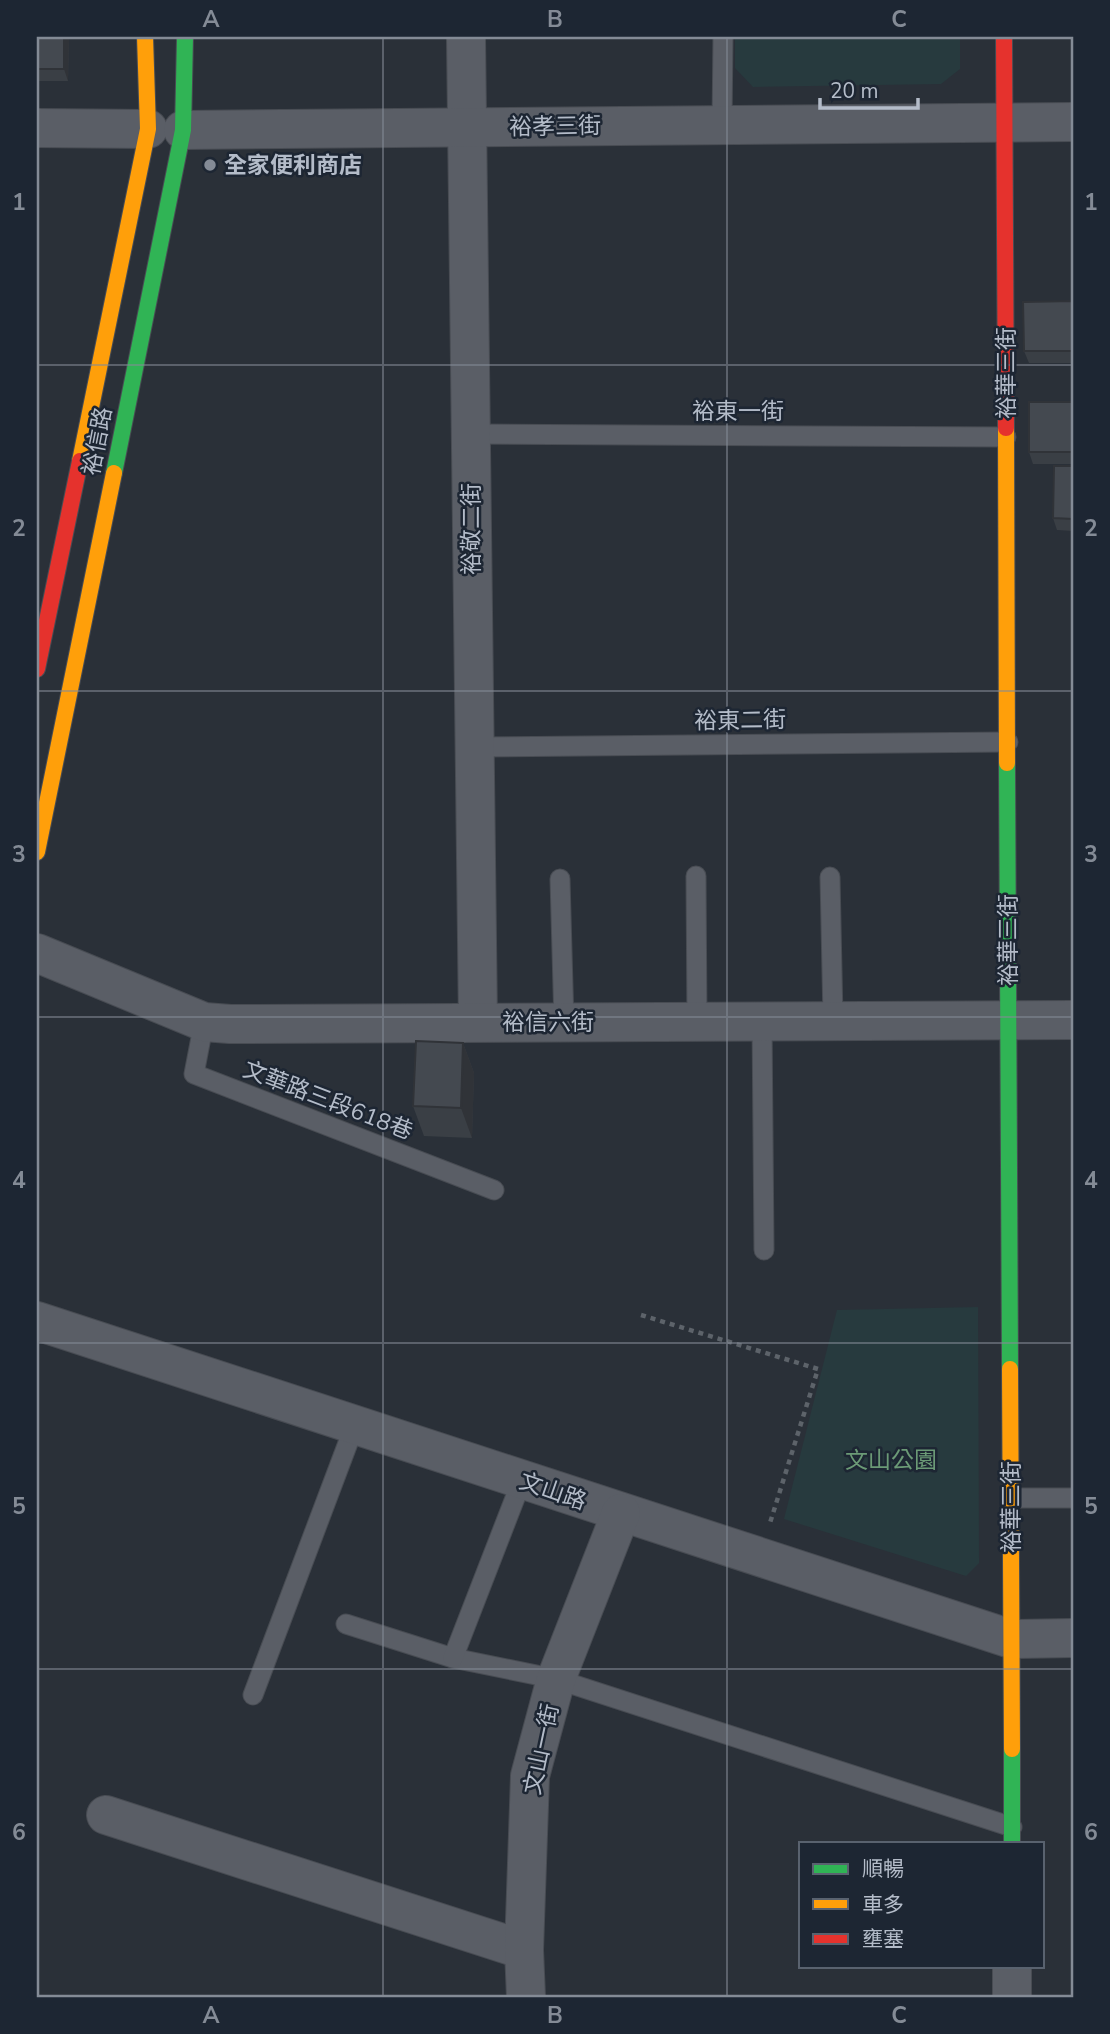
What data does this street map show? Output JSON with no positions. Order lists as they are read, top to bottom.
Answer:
{
  "streets": {
    "street": [
      "裕孝三街",
      "裕華三街",
      "裕信路",
      "裕敬二街",
      "裕信六街",
      "文山路",
      "文山一街"
    ],
    "lane": ["裕東一街", "裕東二街", "文華路三段618巷"]
  },
  "crossings": [
    ["裕孝三街", "裕華三街"],
    ["裕孝三街", "裕信路"],
    ["裕孝三街", "裕敬二街"],
    ["裕華三街", "裕東一街"],
    ["裕華三街", "裕東二街"],
    ["裕華三街", "裕信六街"],
    ["裕華三街", "文山路"],
    ["裕東一街", "裕敬二街"],
    ["裕敬二街", "裕東二街"],
    ["裕敬二街", "裕信六街"],
    ["裕信六街", "文華路三段618巷"],
    ["文山路", "文山一街"]
  ],
  "parks": ["文山公園"],
  "places": ["全家便利商店"],
  "legend": ["順暢", "車多", "壅塞"],
  "scale_bar": "20 m",
  "grid": {
    "columns": ["A", "B", "C"],
    "rows": [
      "1",
      "2",
      "3",
      "4",
      "5",
      "6"
    ]
  }
}
